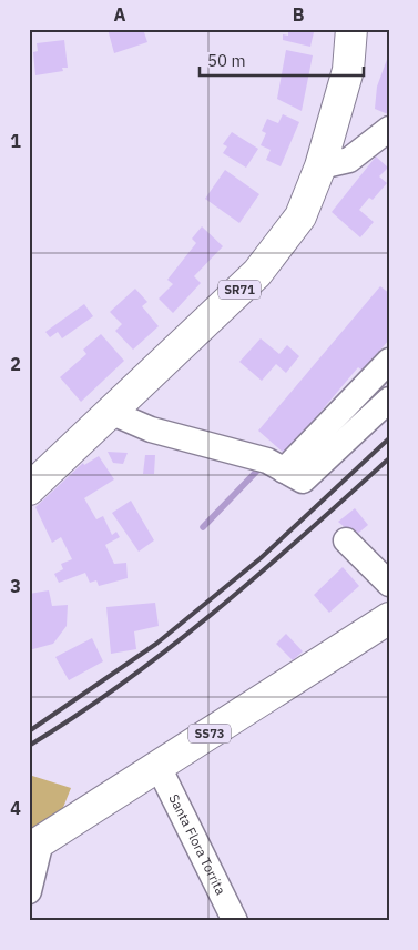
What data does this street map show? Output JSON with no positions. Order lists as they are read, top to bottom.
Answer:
{
  "streets": {
    "main road": ["SR71", "SS73"],
    "street": ["Santa Flora Torrita"]
  },
  "crossings": [
    ["SS73", "Santa Flora Torrita"]
  ],
  "scale_bar": "50 m",
  "grid": {
    "columns": ["A", "B"],
    "rows": [
      "1",
      "2",
      "3",
      "4"
    ]
  }
}
